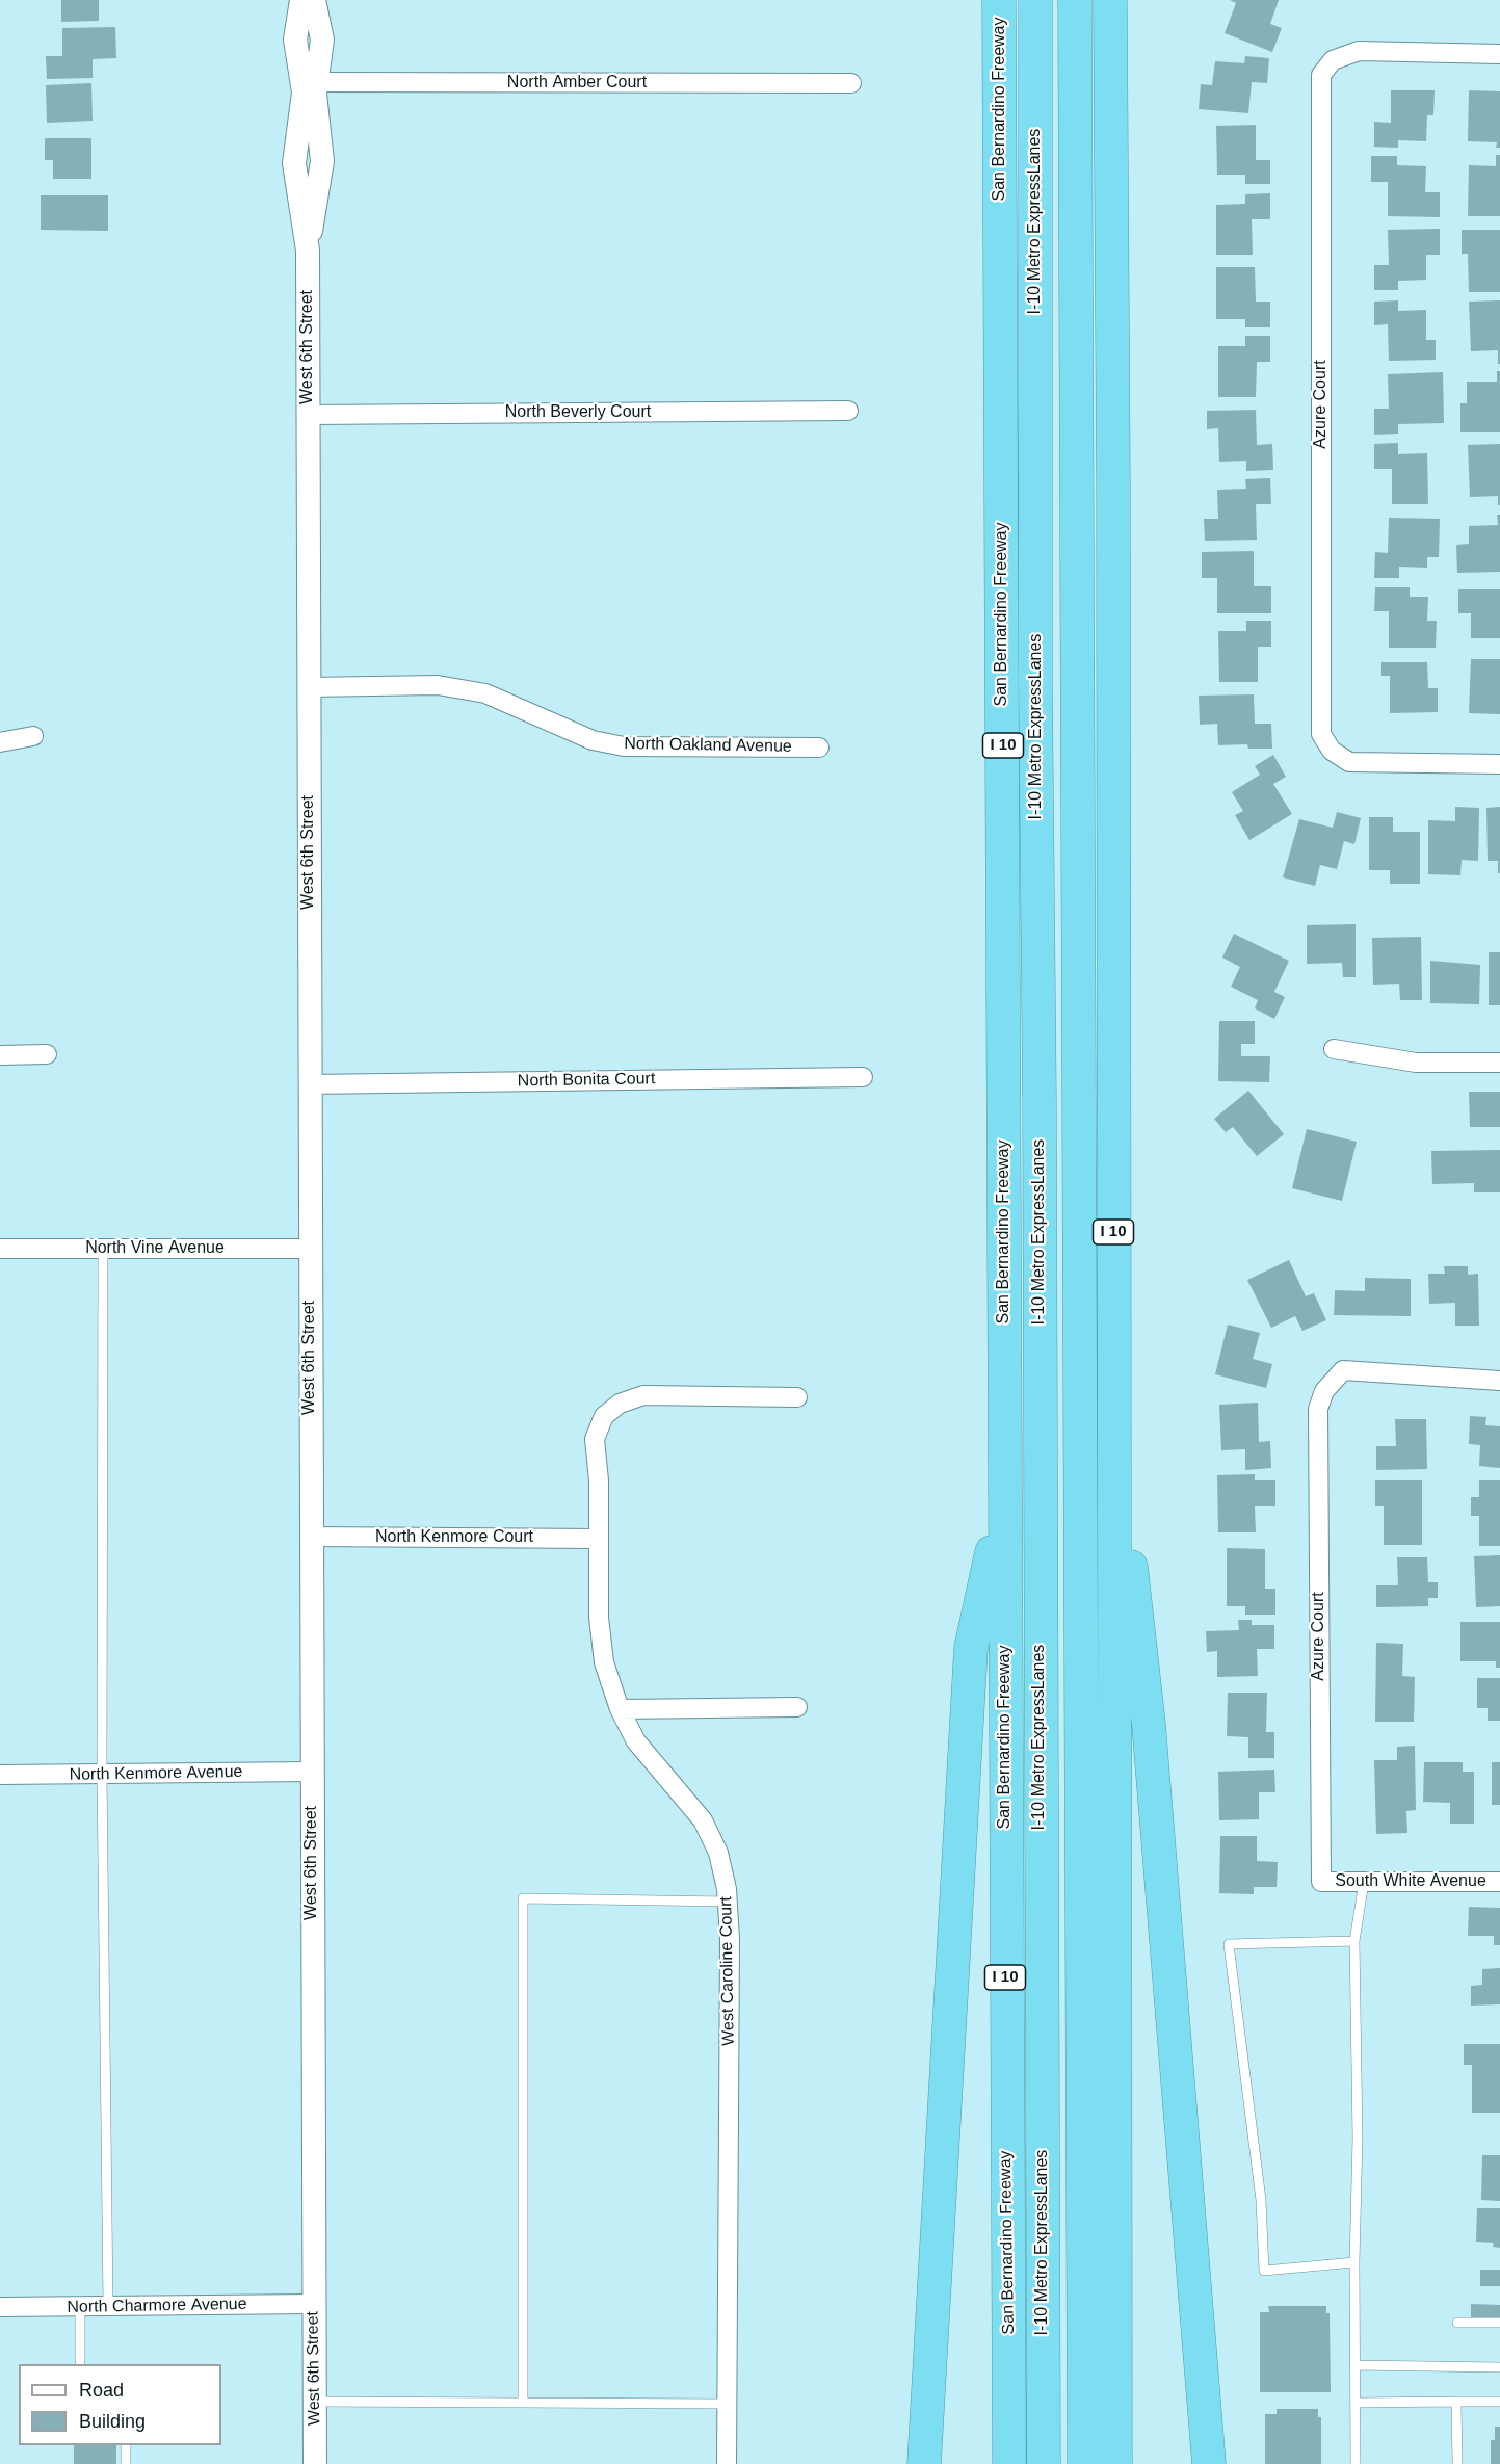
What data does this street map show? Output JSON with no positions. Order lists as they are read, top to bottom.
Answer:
{
  "streets": {
    "highway": ["San Bernardino Freeway", "I-10 Metro ExpressLanes", "I 10"],
    "street": [
      "North Amber Court",
      "West 6th Street",
      "Azure Court",
      "North Beverly Court",
      "North Oakland Avenue",
      "North Bonita Court",
      "North Vine Avenue",
      "North Kenmore Court",
      "North Kenmore Avenue",
      "South White Avenue",
      "West Caroline Court",
      "North Charmore Avenue"
    ]
  },
  "crossings": [
    ["North Amber Court", "West 6th Street"],
    ["West 6th Street", "North Beverly Court"],
    ["West 6th Street", "North Oakland Avenue"],
    ["West 6th Street", "North Bonita Court"],
    ["West 6th Street", "North Vine Avenue"],
    ["West 6th Street", "North Kenmore Court"],
    ["West 6th Street", "North Kenmore Avenue"],
    ["West 6th Street", "North Charmore Avenue"],
    ["Azure Court", "South White Avenue"],
    ["North Kenmore Court", "West Caroline Court"]
  ],
  "legend": ["Road", "Building"]
}
